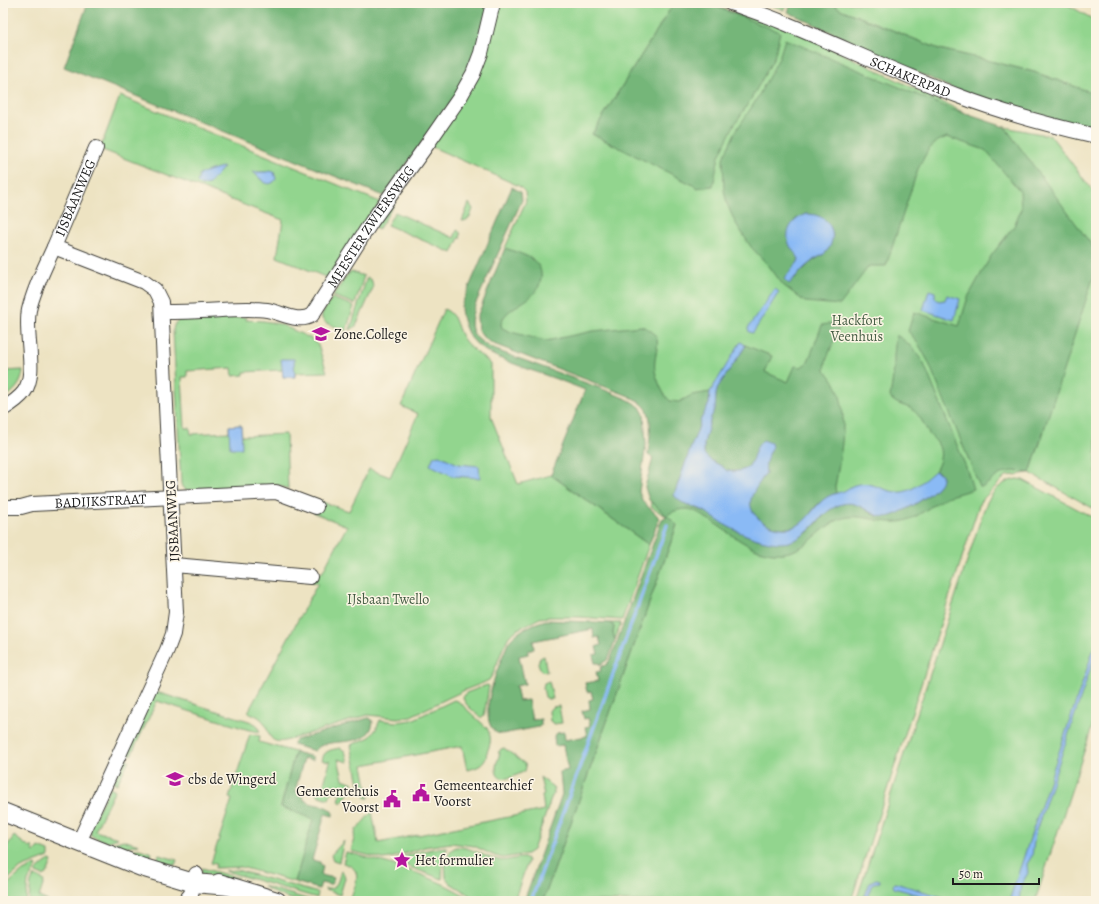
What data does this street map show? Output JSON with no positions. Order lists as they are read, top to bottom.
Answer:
{
  "streets": {
    "street": [
      "SCHAKERPAD",
      "IJSBAANWEG",
      "MEESTER ZWIERSWEG",
      "BADIJKSTRAAT"
    ]
  },
  "crossings": [
    ["IJSBAANWEG", "MEESTER ZWIERSWEG"],
    ["IJSBAANWEG", "BADIJKSTRAAT"]
  ],
  "parks": ["Hackfort Veenhuis", "IJsbaan Twello"],
  "places": {
    "school or university": ["Zone.College", "cbs de Wingerd"],
    "public building": ["Gemeentearchief Voorst", "Gemeentehuis Voorst"],
    "place": ["Het formulier"]
  },
  "scale_bar": "50 m"
}
